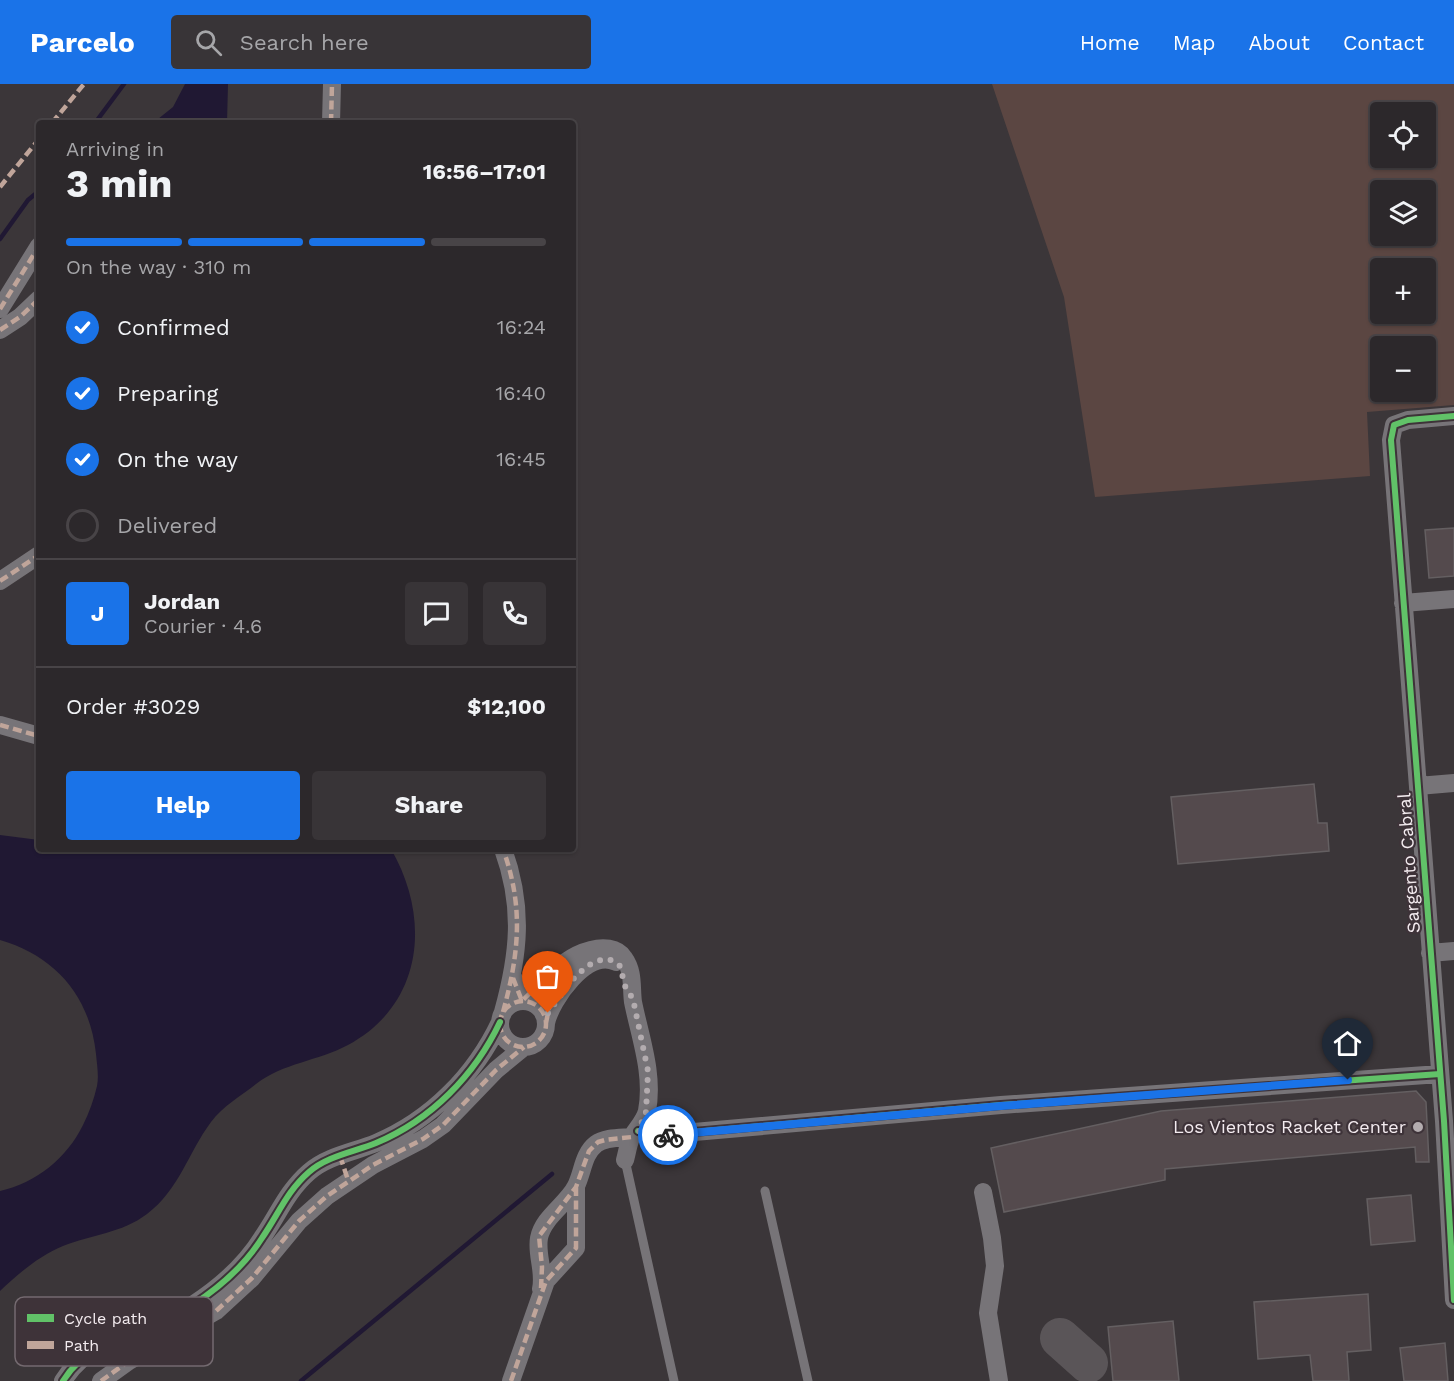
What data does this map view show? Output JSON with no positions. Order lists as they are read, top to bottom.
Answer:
{
  "streets": {
    "street": ["Sargento Cabral"]
  },
  "places": ["Los Vientos Racket Center"],
  "legend": ["Cycle path", "Path"],
  "page": {
    "header": "Parcelo",
    "search": "Search here",
    "nav": [
      "Home",
      "Map",
      "About",
      "Contact"
    ],
    "map_buttons": ["+", "−"],
    "heading": ["3 min", "Arriving in", "16:56–17:01"],
    "panel": [
      "Jordan",
      "Courier · 4.6",
      "Order #3029",
      "$12,100"
    ],
    "bar": "On the way · 310 m",
    "list": [
      ["Confirmed", "16:24"],
      ["Preparing", "16:40"],
      ["On the way", "16:45"],
      "Delivered"
    ],
    "round": "J",
    "buttons": ["Help", "Share"]
  }
}
